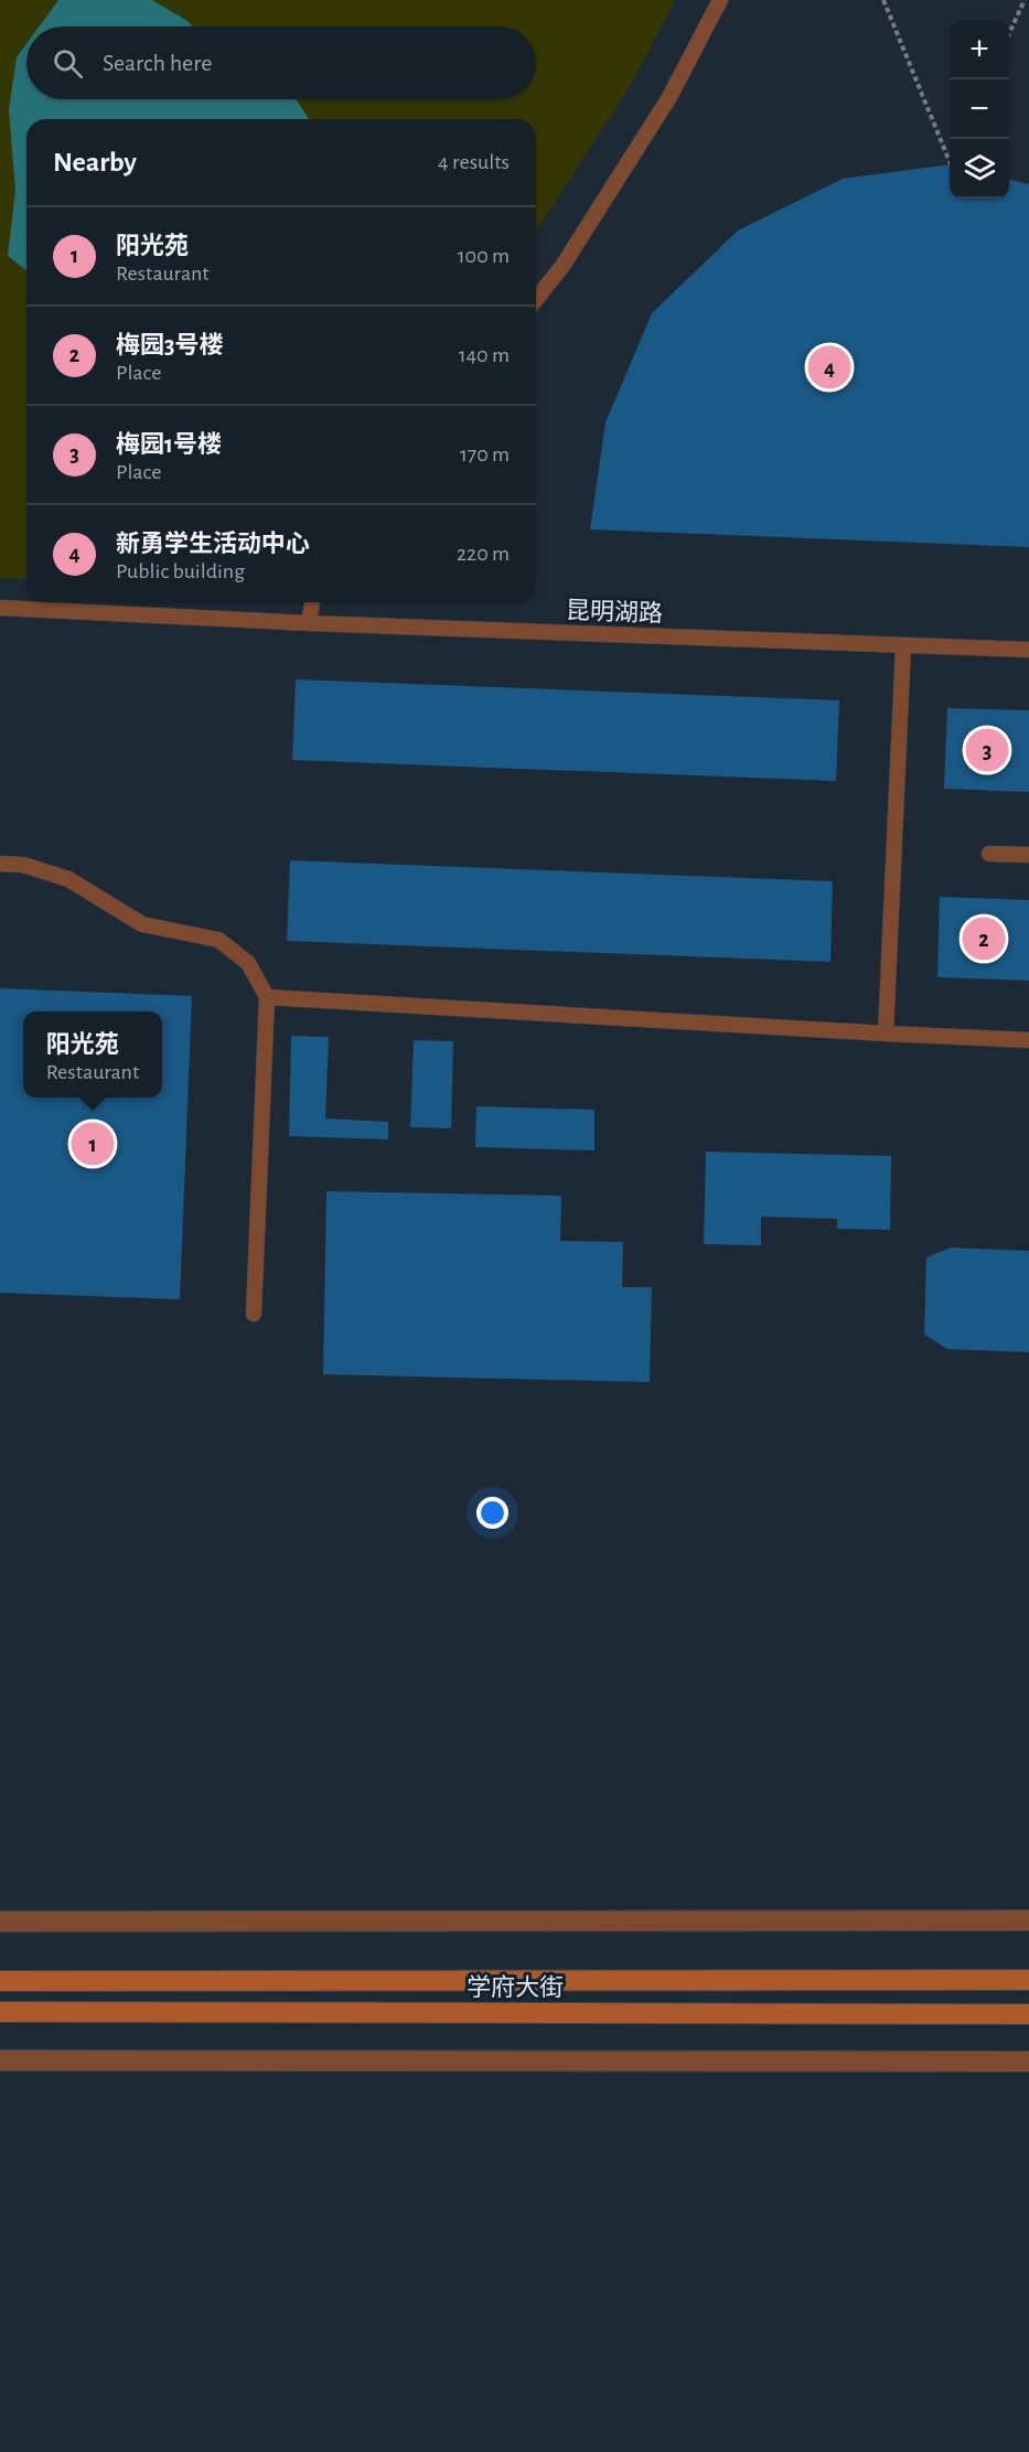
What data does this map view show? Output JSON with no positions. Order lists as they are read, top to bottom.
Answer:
{
  "streets": {
    "main road": ["学府大街"],
    "lane": ["昆明湖路"]
  },
  "page": {
    "map_buttons": ["+", "−"],
    "search": "Search here",
    "heading": ["Nearby", "4 results"],
    "list": [
      {
        "mark": "1",
        "name": "阳光苑",
        "note": "Restaurant",
        "value": "100 m"
      },
      {
        "mark": "2",
        "name": "梅园3号楼",
        "note": "Place",
        "value": "140 m"
      },
      {
        "mark": "3",
        "name": "梅园1号楼",
        "note": "Place",
        "value": "170 m"
      },
      {
        "mark": "4",
        "name": "新勇学生活动中心",
        "note": "Public building",
        "value": "220 m"
      }
    ],
    "pins": [
      "4",
      "3",
      "2",
      "1"
    ],
    "popup": ["阳光苑", "Restaurant"]
  }
}
